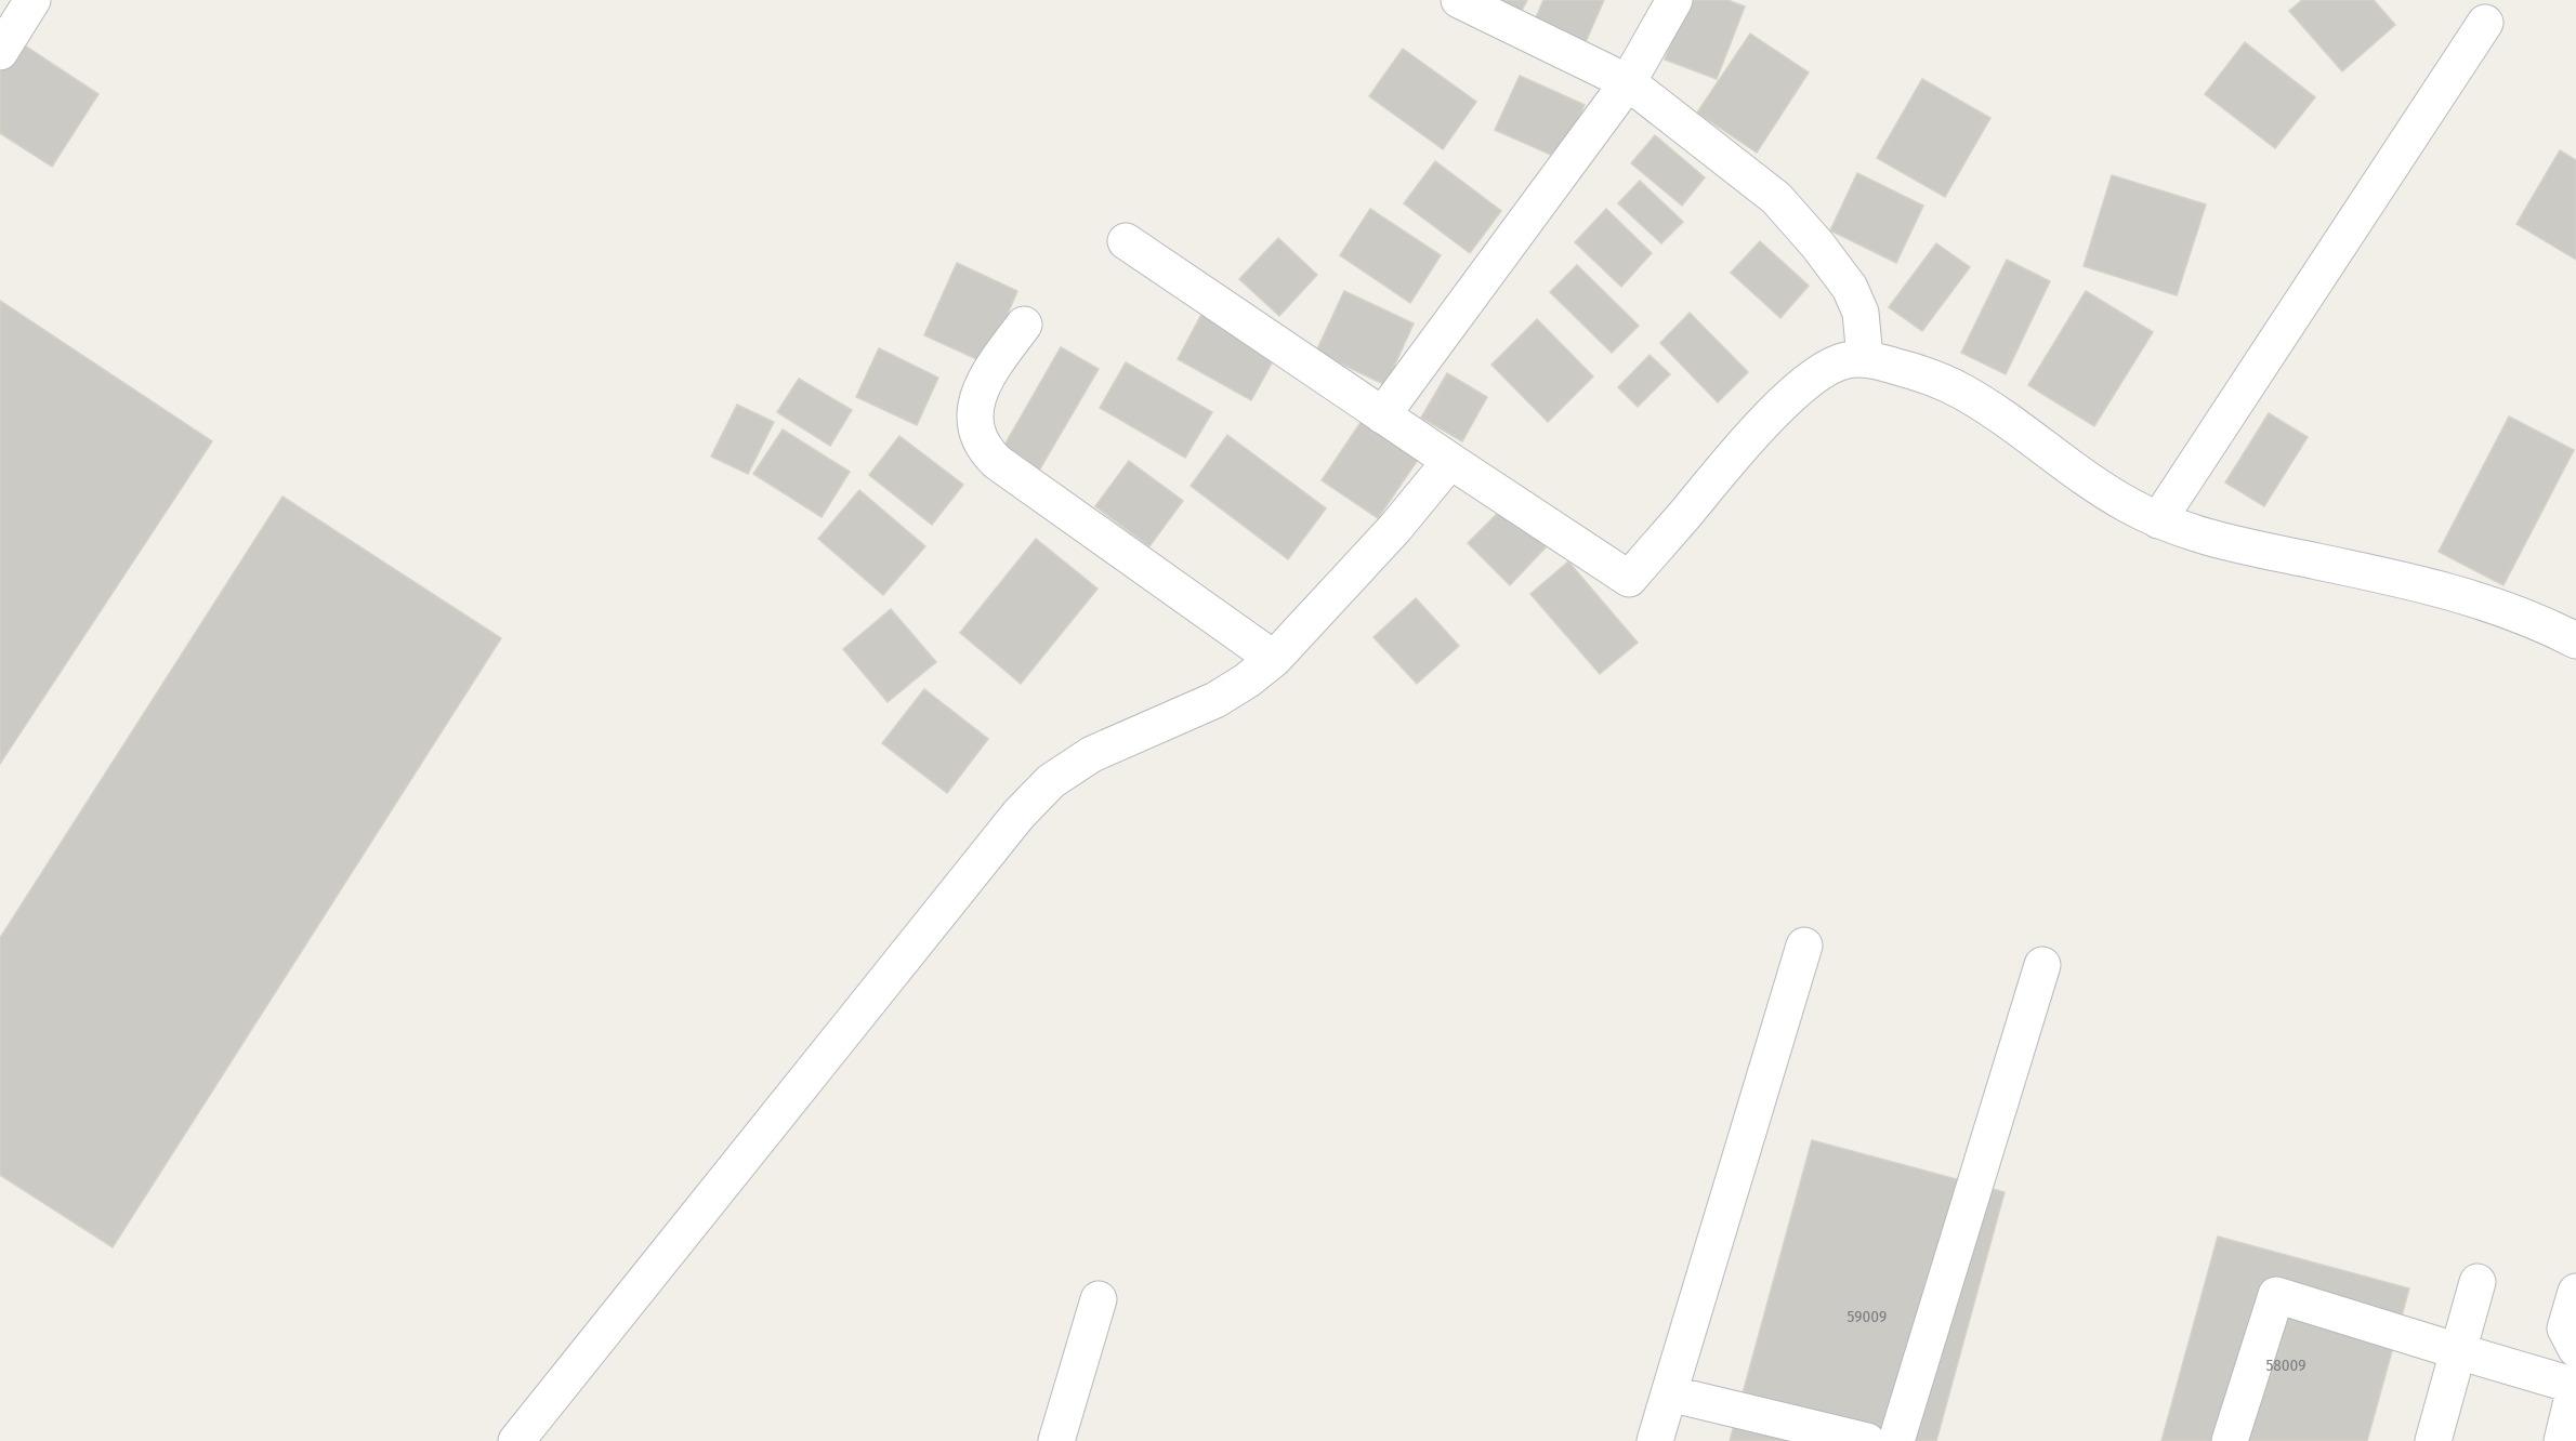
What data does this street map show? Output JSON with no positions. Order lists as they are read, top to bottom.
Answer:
{
  "house_numbers": ["59009", "58009"]
}
